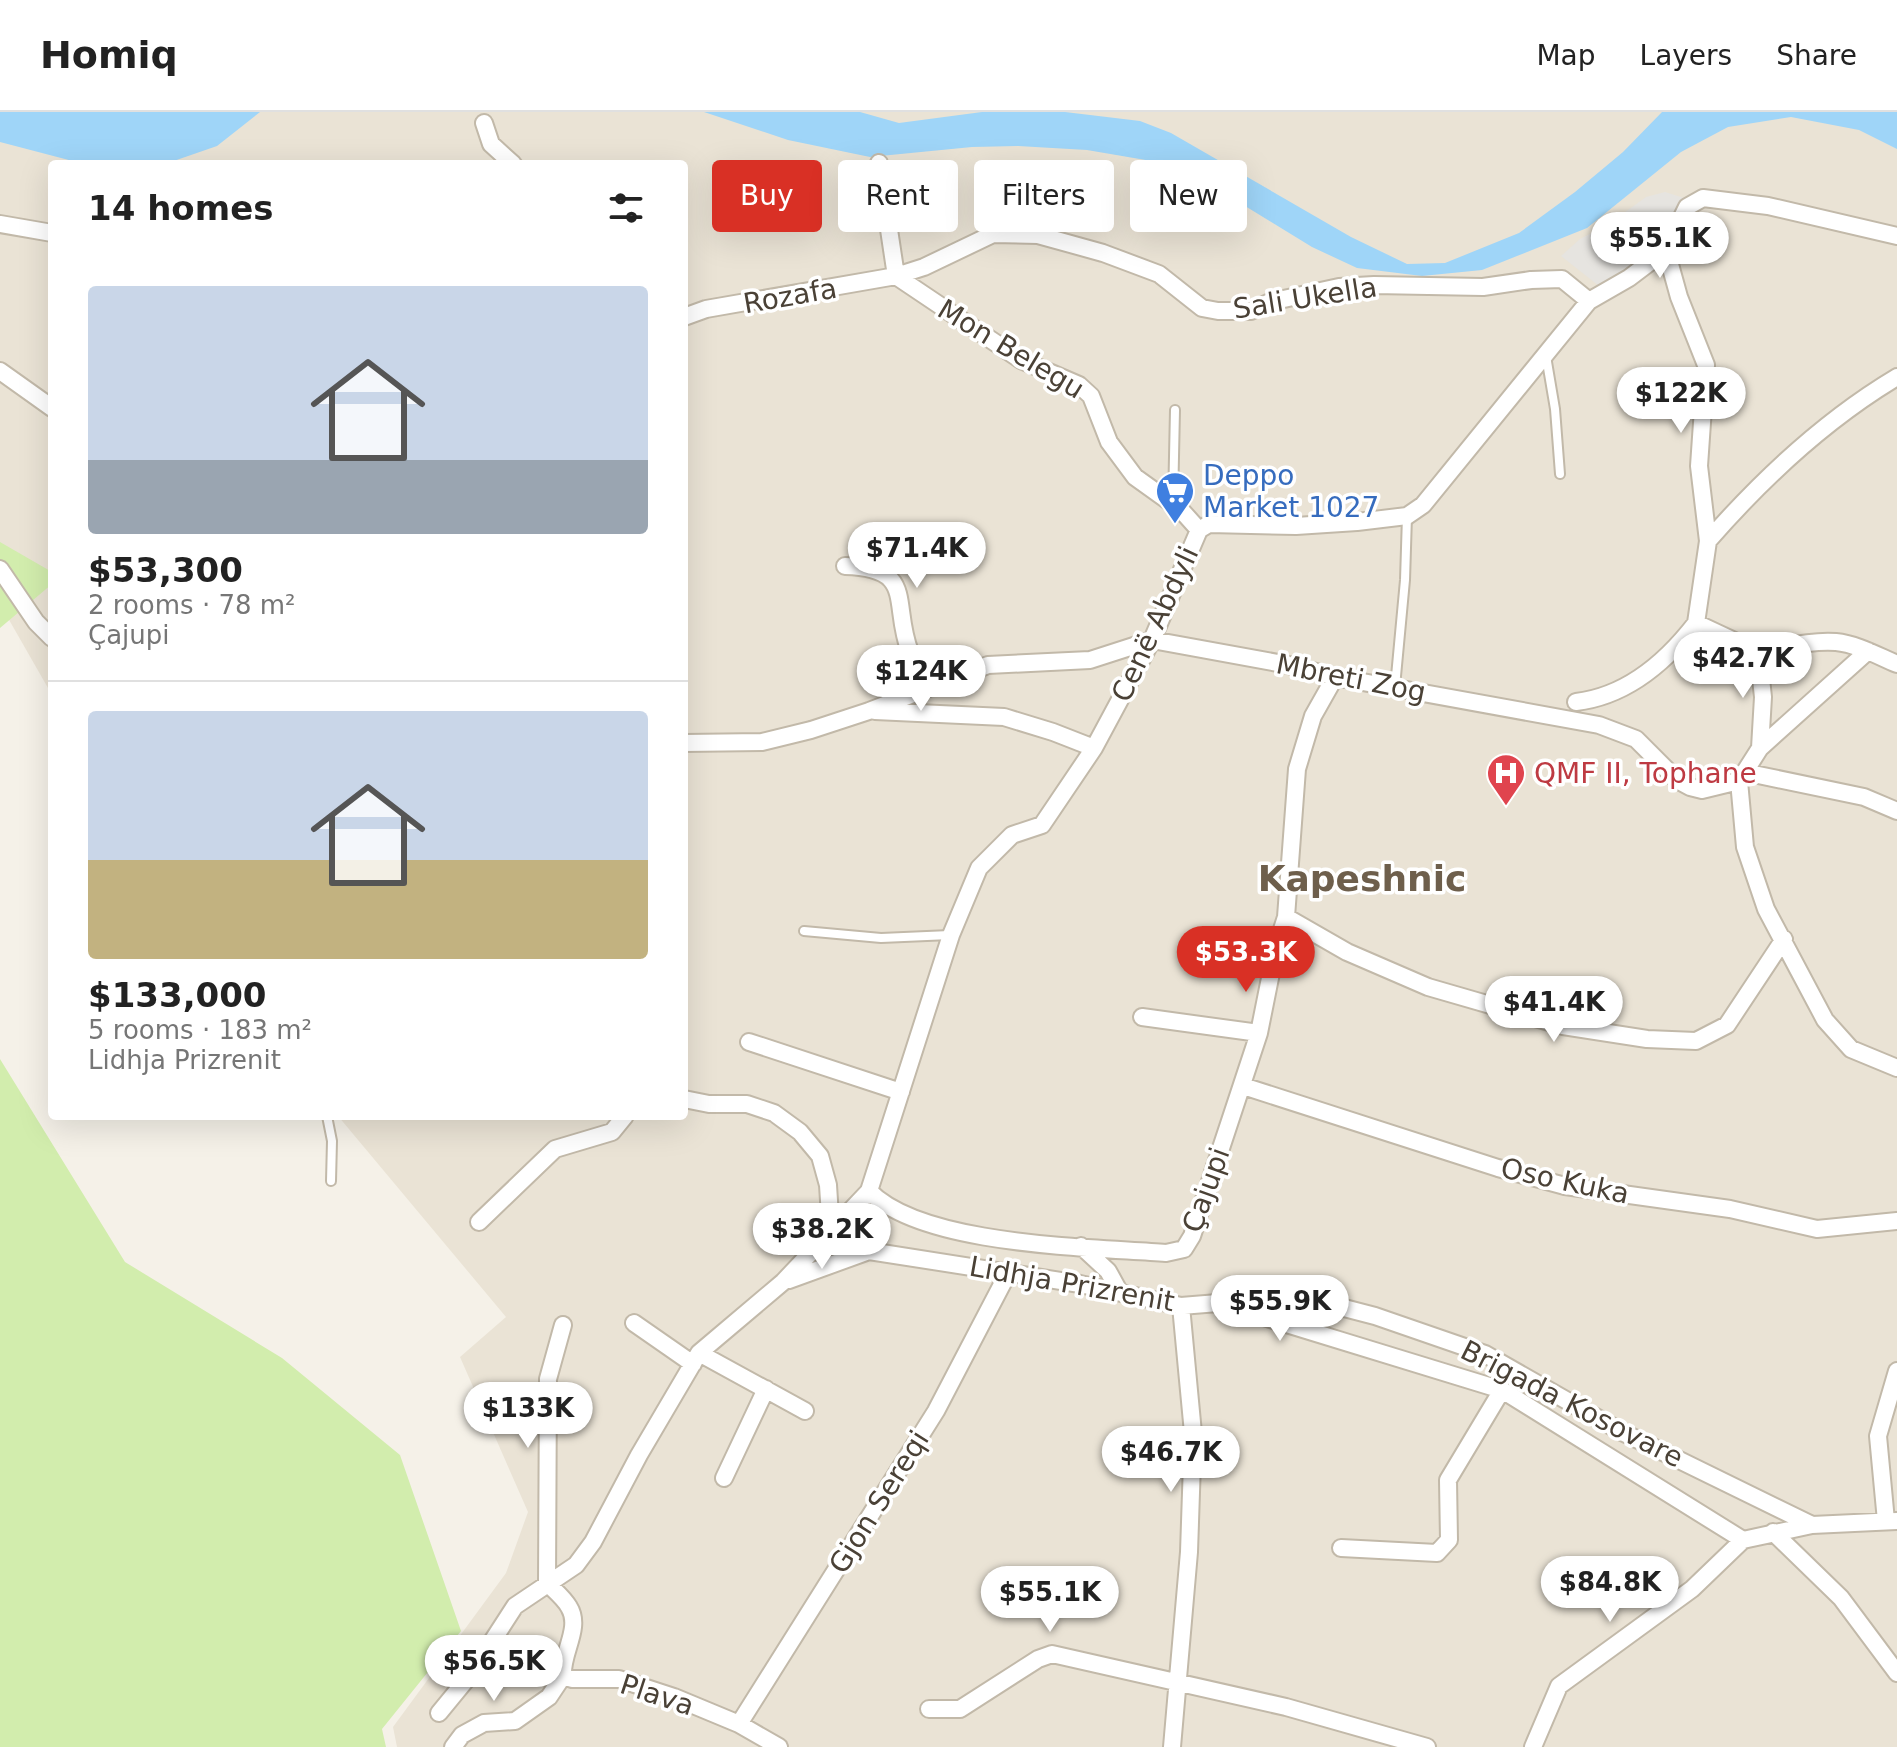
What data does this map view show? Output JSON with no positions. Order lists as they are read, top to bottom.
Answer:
{
  "streets": {
    "street": [
      "Rozafa",
      "Sali Ukella",
      "Mon Belegu",
      "Cenë Abdyli",
      "Mbreti Zog",
      "Oso Kuka",
      "Çajupi",
      "Lidhja Prizrenit",
      "Brigada Kosovare",
      "Gjon Sereqi",
      "Plava"
    ]
  },
  "crossings": [
    ["Rozafa", "Sali Ukella"],
    ["Rozafa", "Mon Belegu"],
    ["Sali Ukella", "Mon Belegu"],
    ["Mon Belegu", "Cenë Abdyli"],
    ["Cenë Abdyli", "Mbreti Zog"],
    ["Cenë Abdyli", "Çajupi"],
    ["Cenë Abdyli", "Lidhja Prizrenit"],
    ["Mbreti Zog", "Çajupi"],
    ["Oso Kuka", "Çajupi"],
    ["Lidhja Prizrenit", "Brigada Kosovare"],
    ["Lidhja Prizrenit", "Gjon Sereqi"],
    ["Gjon Sereqi", "Plava"]
  ],
  "districts": ["Kapeshnic"],
  "places": {
    "supermarket": ["Deppo Market 1027"],
    "hospital": ["QMF II, Tophane"]
  },
  "page": {
    "header": "Homiq",
    "nav": ["Map", "Layers", "Share"],
    "chip": [
      "Buy",
      "Rent",
      "Filters",
      "New"
    ],
    "heading": "14 homes",
    "price": [
      "$55.1K",
      "$122K",
      "$71.4K",
      "$42.7K",
      "$124K",
      "$53.3K",
      "$41.4K",
      "$38.2K",
      "$55.9K",
      "$133K",
      "$46.7K",
      "$84.8K",
      "$55.1K",
      "$56.5K"
    ],
    "list": [
      {
        "name": "$53,300",
        "note": "2 rooms · 78 m² · Çajupi"
      },
      {
        "name": "$133,000",
        "note": "5 rooms · 183 m² · Lidhja Prizrenit"
      }
    ]
  }
}
